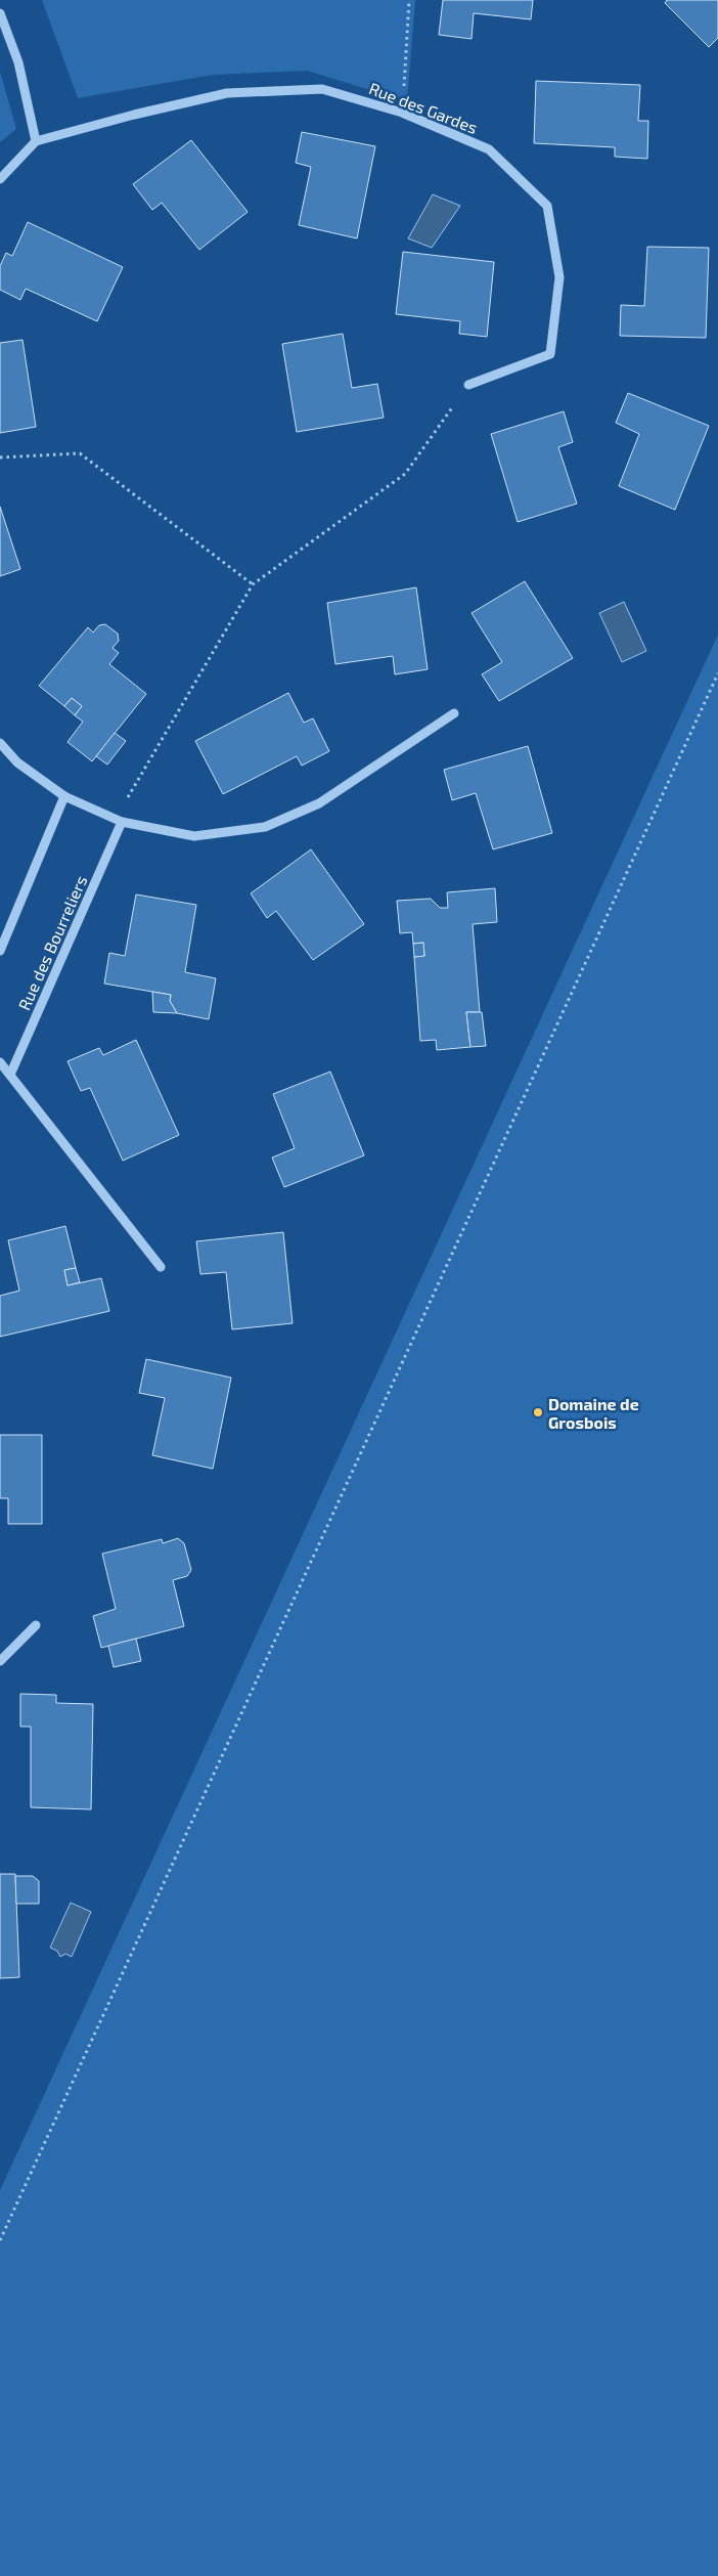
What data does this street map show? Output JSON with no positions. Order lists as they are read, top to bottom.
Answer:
{
  "streets": {
    "street": ["Rue des Gardes", "Rue des Bourreliers"]
  },
  "places": ["Domaine de Grosbois"]
}
